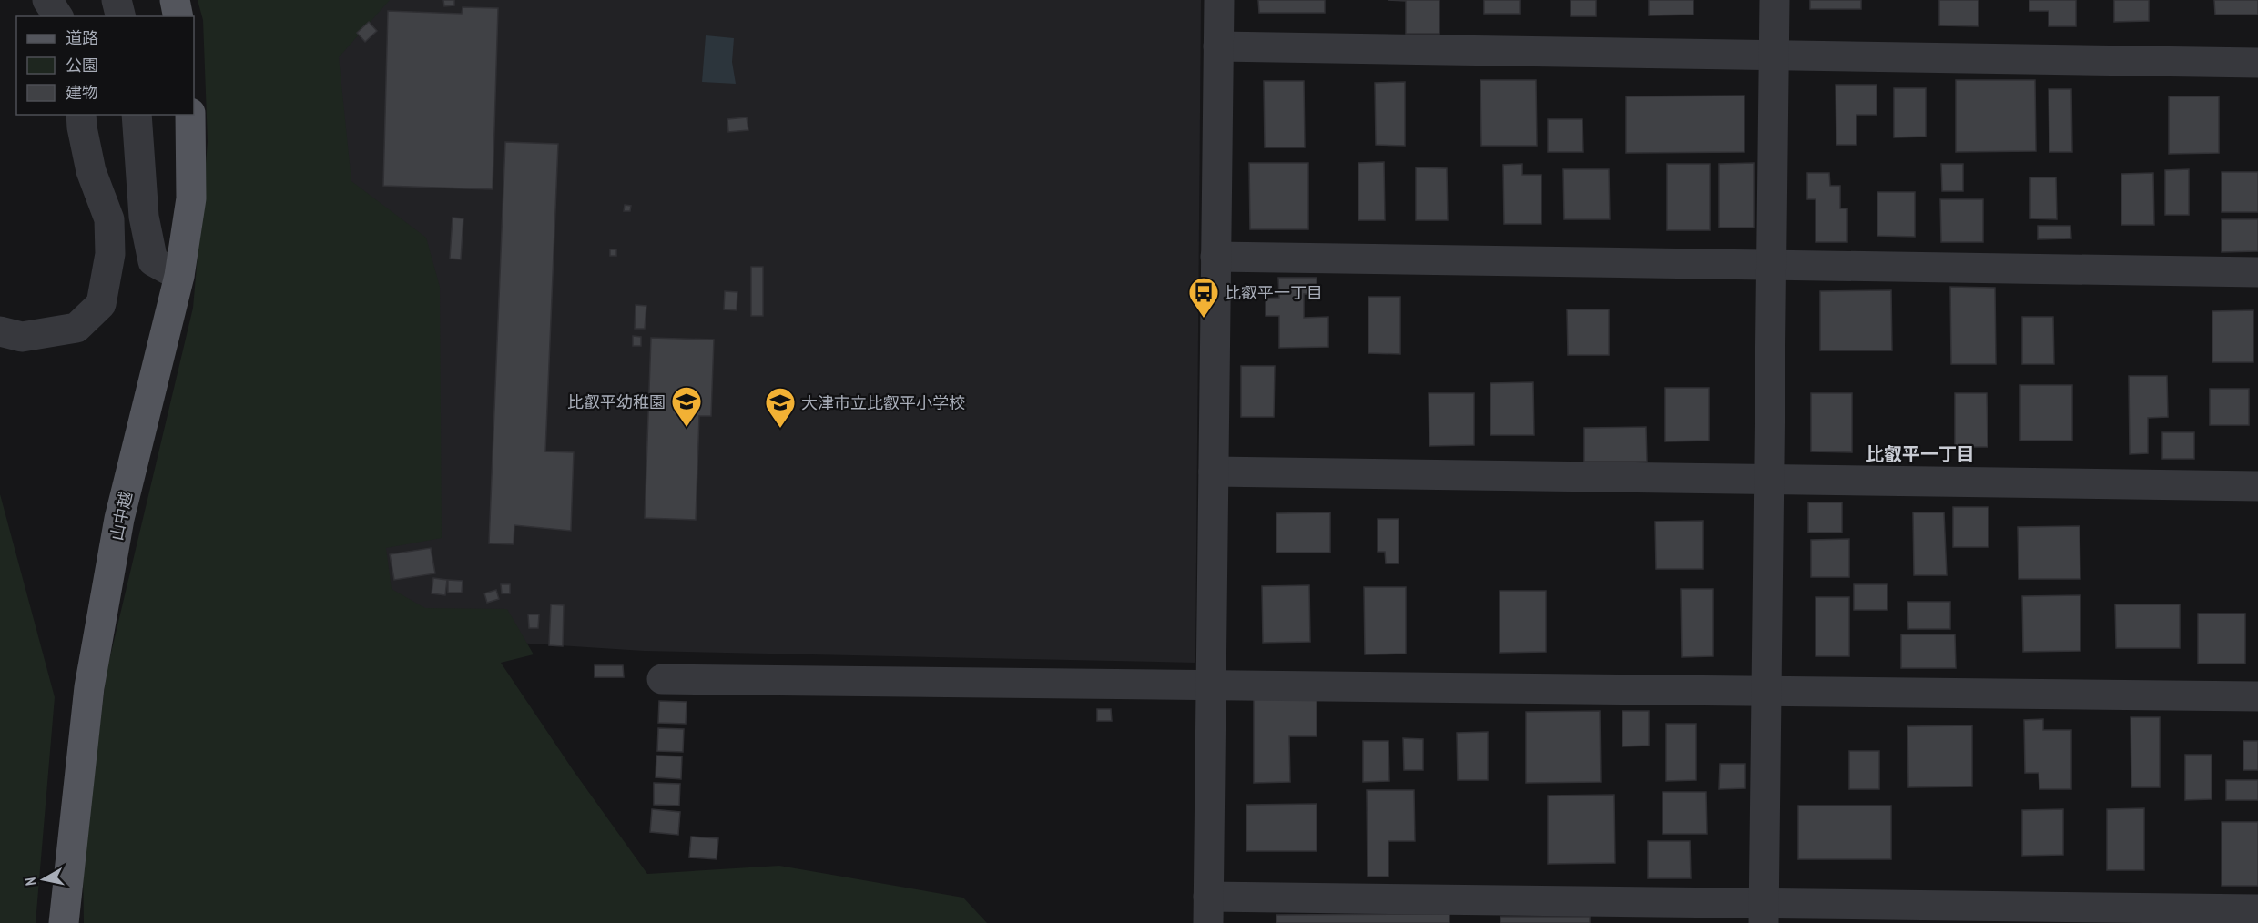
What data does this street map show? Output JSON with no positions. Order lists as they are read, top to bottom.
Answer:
{
  "streets": {
    "main road": ["山中越"]
  },
  "districts": ["比叡平一丁目"],
  "places": {
    "bus stop": ["比叡平一丁目"],
    "school or university": ["比叡平幼稚園", "大津市立比叡平小学校"]
  },
  "legend": ["道路", "公園", "建物"],
  "north": "left"
}
